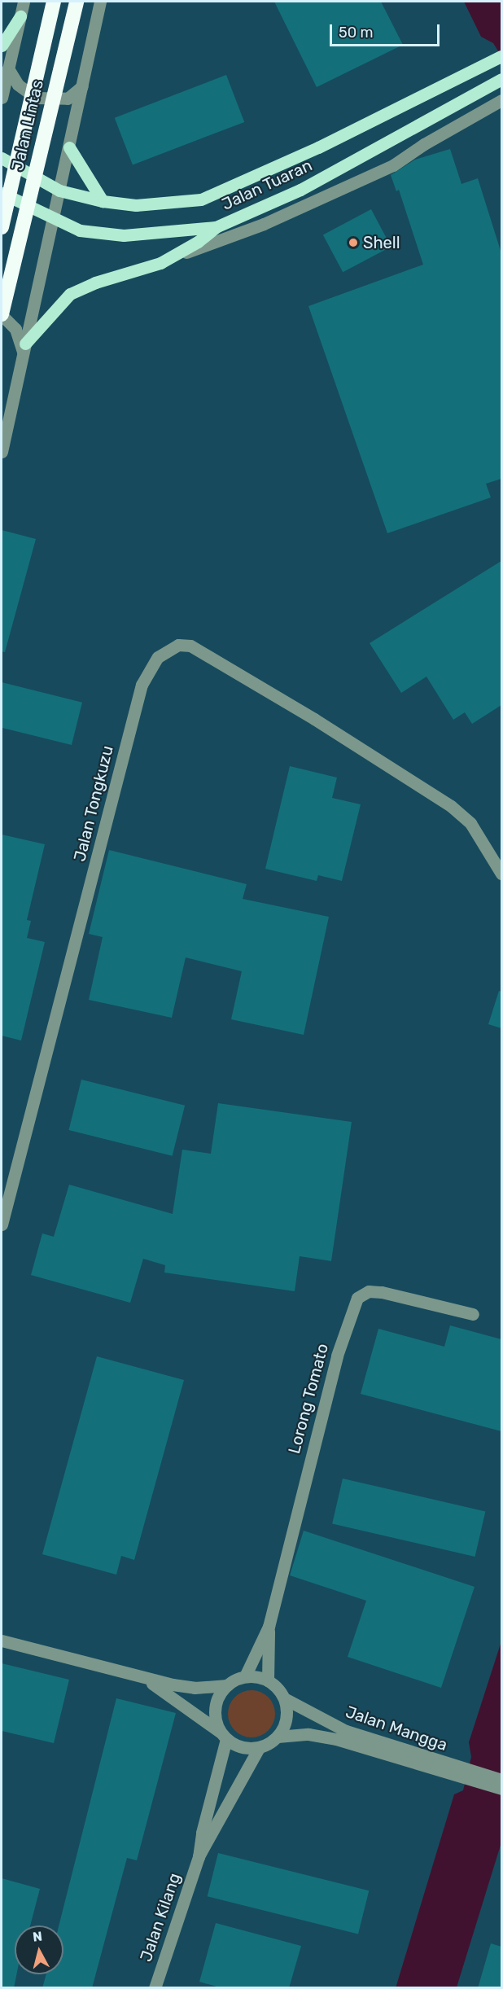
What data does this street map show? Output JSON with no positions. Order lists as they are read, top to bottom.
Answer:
{
  "streets": {
    "highway": ["Jalan Lintas"],
    "main road": ["Jalan Tuaran"],
    "street": [
      "Jalan Tongkuzu",
      "Lorong Tomato",
      "Jalan Mangga",
      "Jalan Kilang"
    ]
  },
  "crossings": [
    ["Lorong Tomato", "Jalan Mangga"],
    ["Lorong Tomato", "Jalan Kilang"],
    ["Jalan Mangga", "Jalan Kilang"]
  ],
  "places": ["Shell"],
  "scale_bar": "50 m",
  "north": "top"
}
